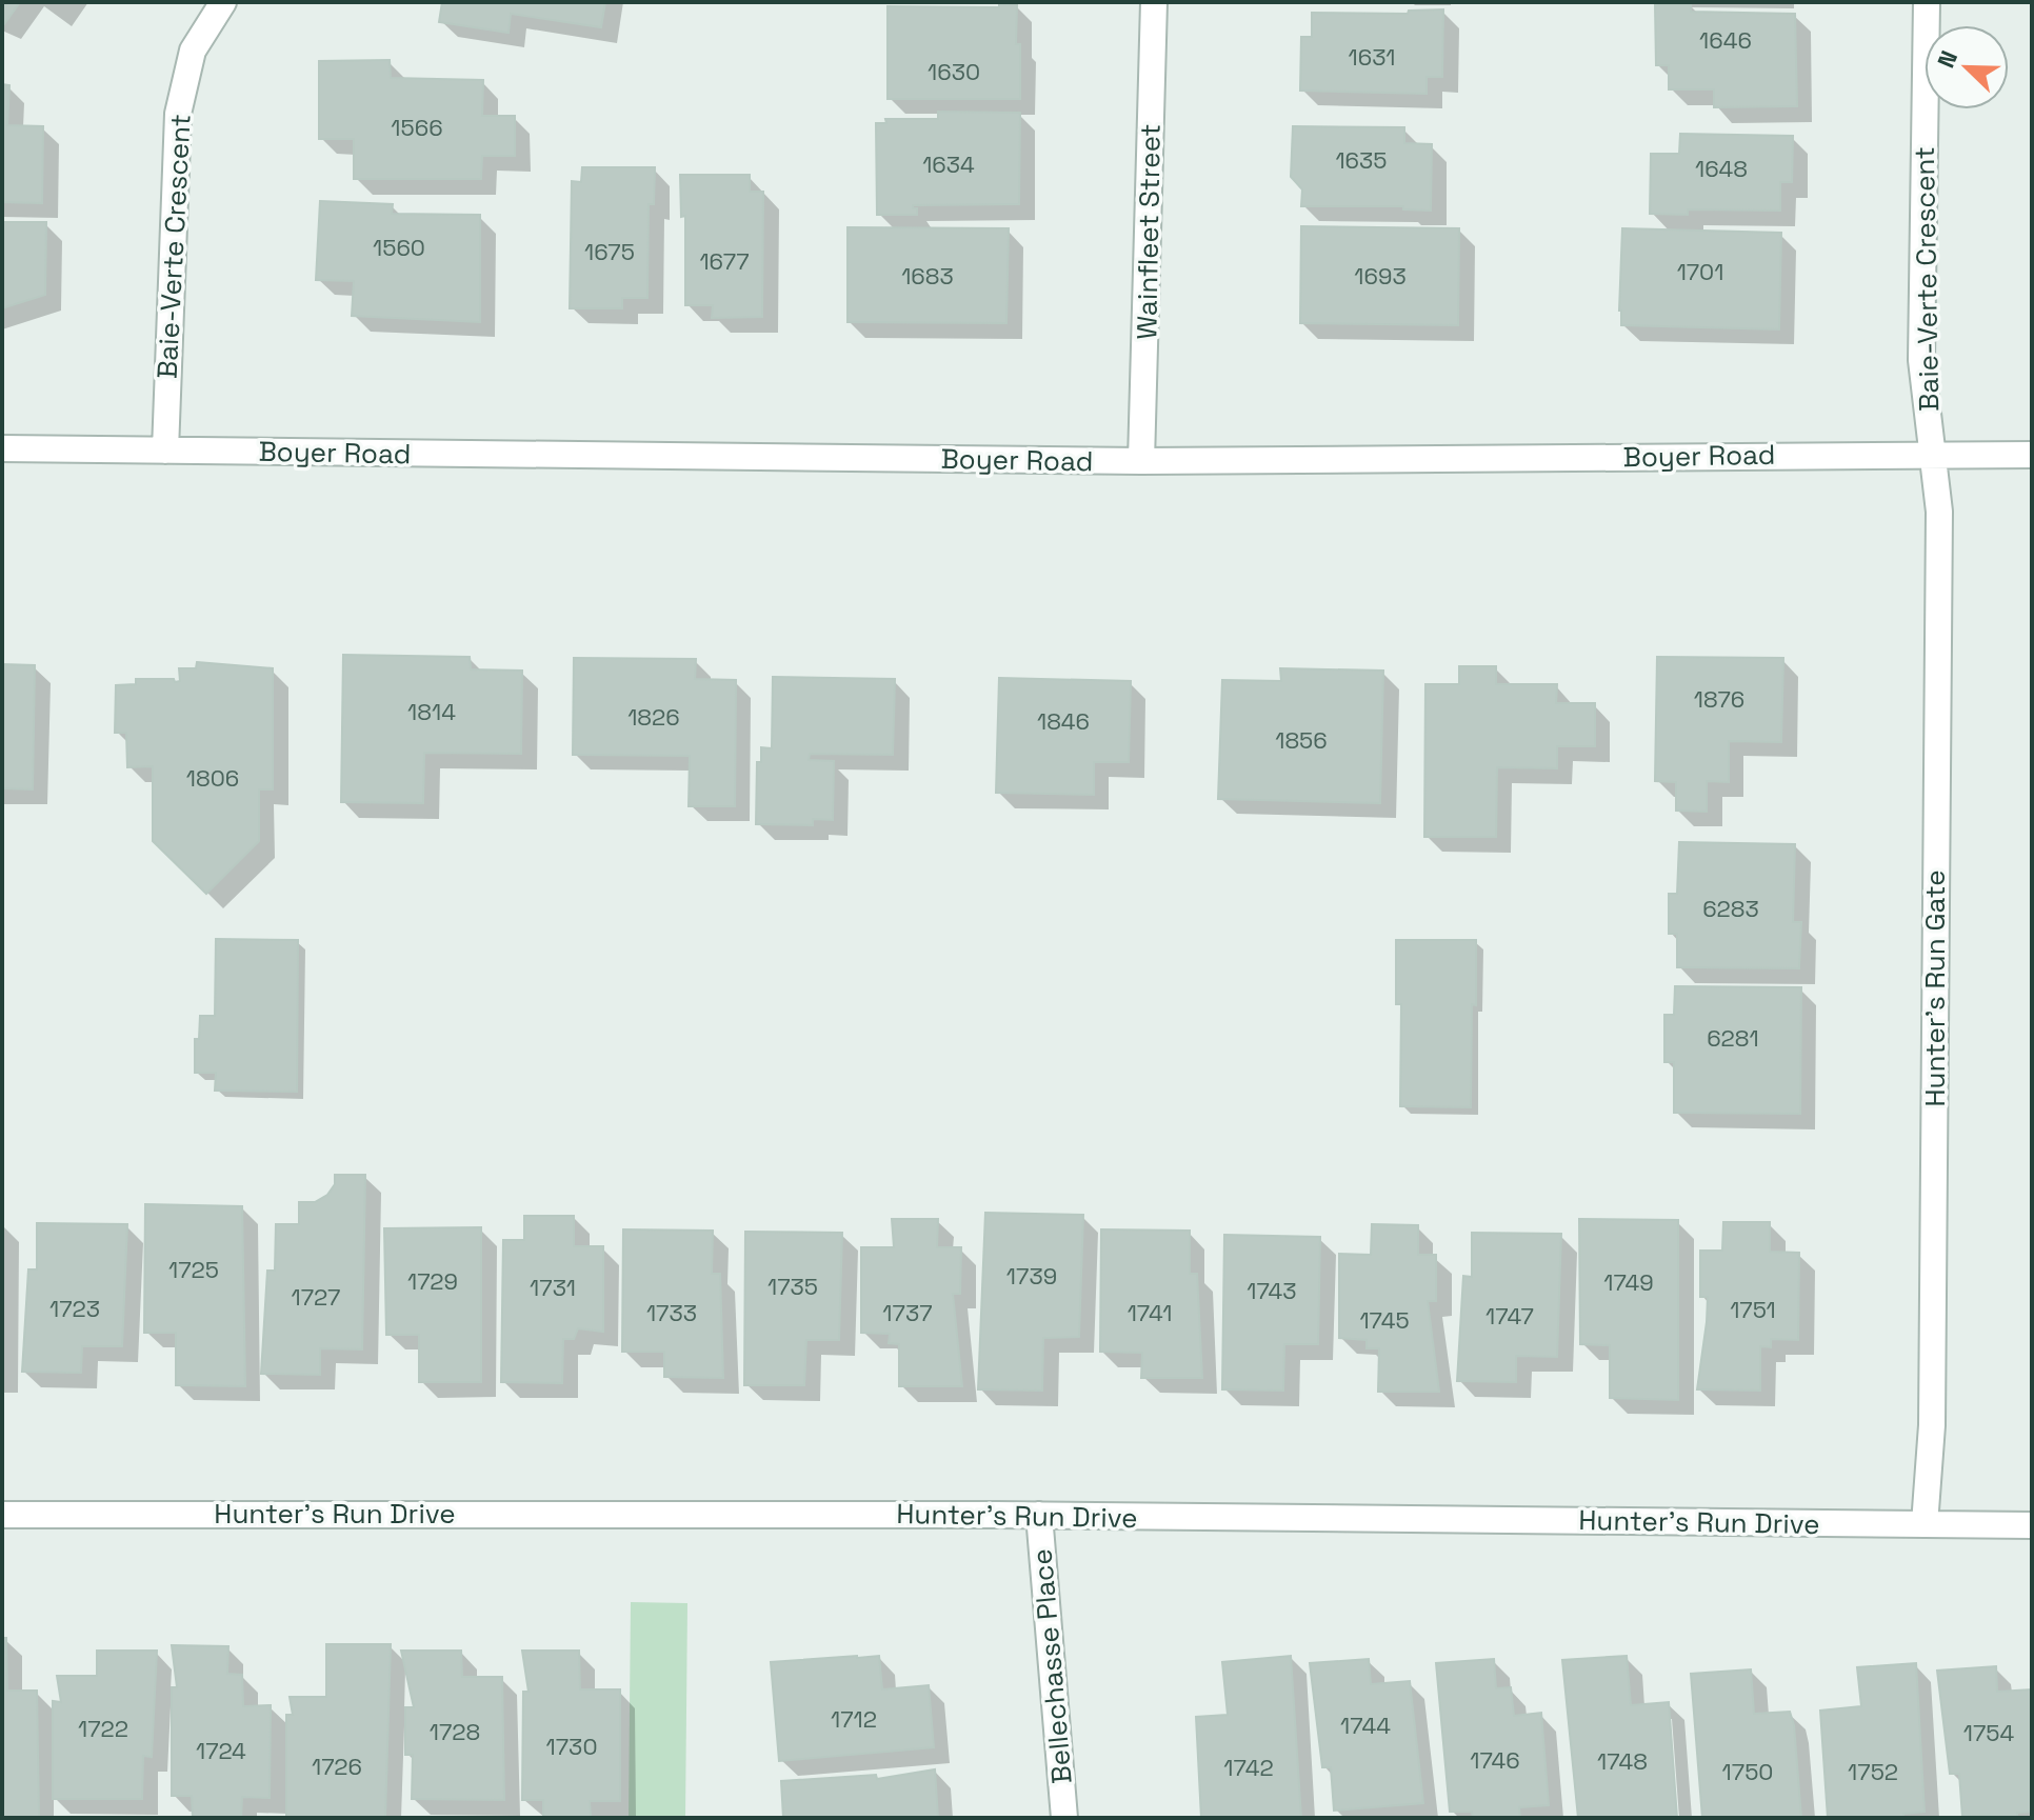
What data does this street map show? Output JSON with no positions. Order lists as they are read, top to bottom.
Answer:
{
  "streets": {
    "street": [
      "Wainfleet Street",
      "Baie-Verte Crescent",
      "Boyer Road",
      "Hunter's Run Gate",
      "Hunter's Run Drive",
      "Bellechasse Place"
    ]
  },
  "crossings": [
    ["Wainfleet Street", "Boyer Road"],
    ["Baie-Verte Crescent", "Boyer Road"],
    ["Baie-Verte Crescent", "Hunter's Run Gate"],
    ["Boyer Road", "Hunter's Run Gate"],
    ["Hunter's Run Gate", "Hunter's Run Drive"],
    ["Hunter's Run Drive", "Bellechasse Place"]
  ],
  "house_numbers": [
    "1646",
    "1631",
    "1630",
    "1566",
    "1635",
    "1634",
    "1648",
    "1560",
    "1675",
    "1677",
    "1701",
    "1683",
    "1693",
    "1876",
    "1814",
    "1826",
    "1846",
    "1856",
    "1806",
    "6283",
    "6281",
    "1725",
    "1739",
    "1729",
    "1749",
    "1735",
    "1731",
    "1743",
    "1727",
    "1723",
    "1751",
    "1733",
    "1737",
    "1741",
    "1747",
    "1745",
    "1712",
    "1744",
    "1722",
    "1728",
    "1754",
    "1730",
    "1724",
    "1746",
    "1748",
    "1726",
    "1742",
    "1750",
    "1752"
  ],
  "north": "top left"
}
